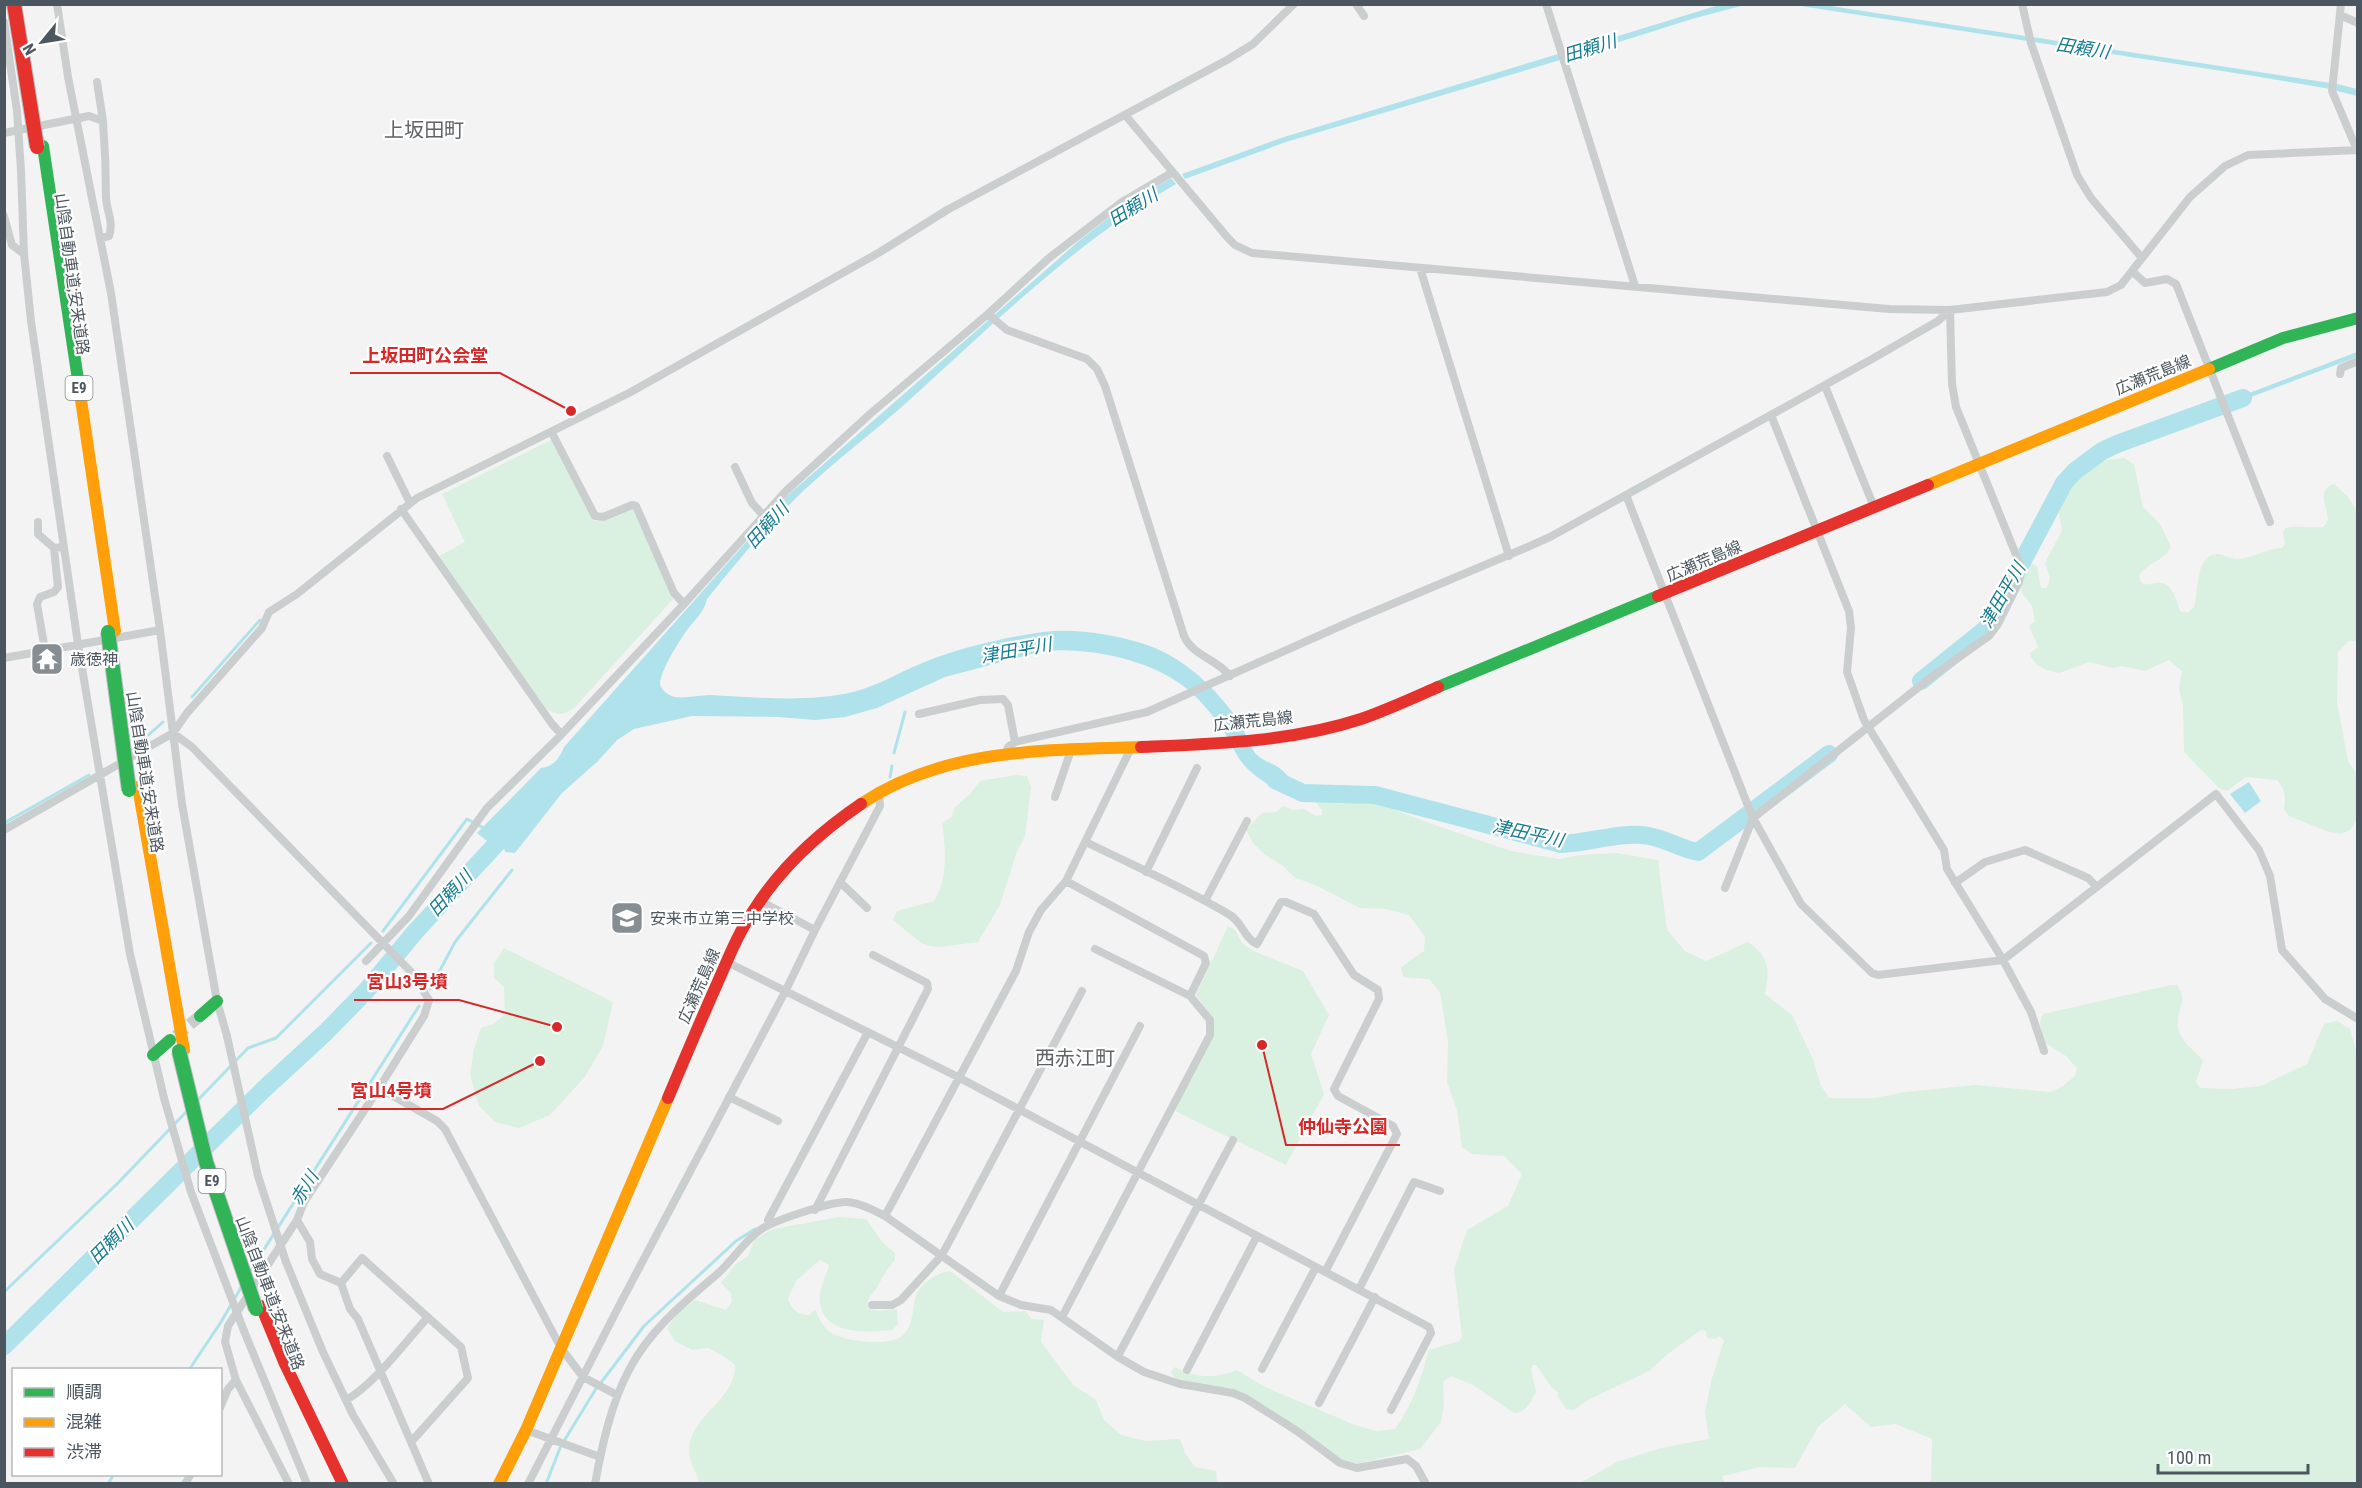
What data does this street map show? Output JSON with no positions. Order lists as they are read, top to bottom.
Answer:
{
  "streets": {
    "main road": ["山陰自動車道;安来道路", "広瀬荒島線", "E9"]
  },
  "districts": ["上坂田町", "西赤江町"],
  "water": ["田頼川", "津田平川", "赤川"],
  "places": {
    "other": [
      "上坂田町公会堂",
      "宮山3号墳",
      "仲仙寺公園",
      "宮山4号墳"
    ],
    "temple": ["歳徳神"],
    "school or university": ["安来市立第三中学校"]
  },
  "legend": ["順調", "混雑", "渋滞"],
  "scale_bar": "100 m",
  "north": "bottom left"
}
